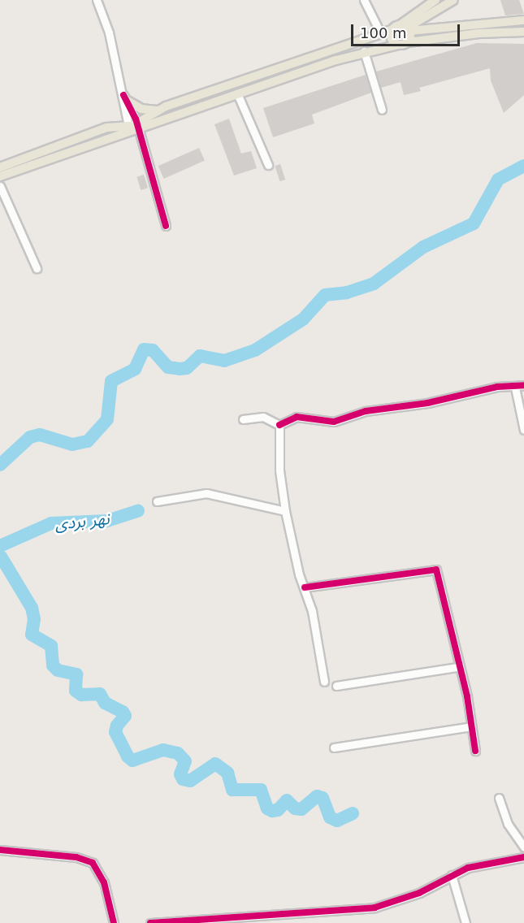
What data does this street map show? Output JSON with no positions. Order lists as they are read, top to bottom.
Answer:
{
  "water": ["نهر بردى"],
  "scale_bar": "100 m"
}
